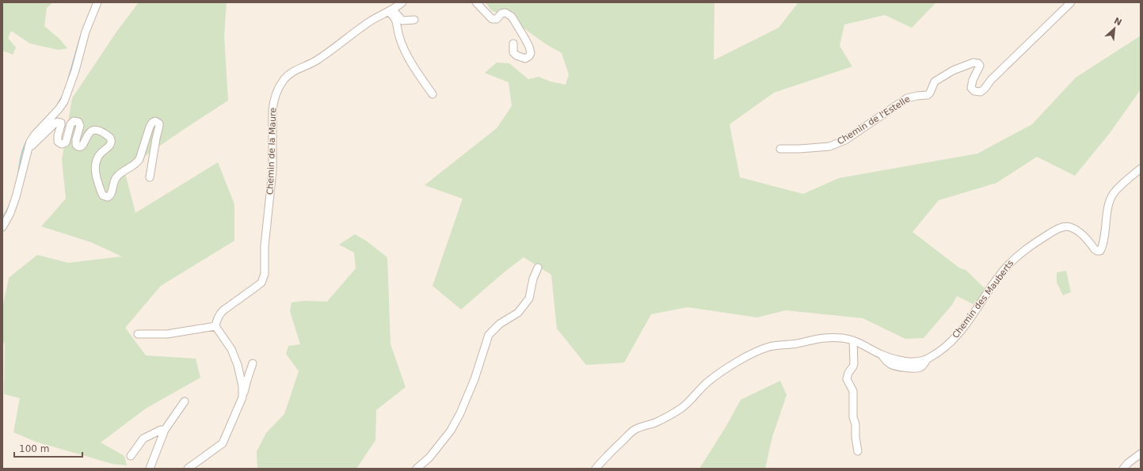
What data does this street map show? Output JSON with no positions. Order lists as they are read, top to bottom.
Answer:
{
  "streets": {
    "street": ["Chemin de l'Estelle", "Chemin de la Maure", "Chemin des Mauberts"]
  },
  "scale_bar": "100 m",
  "north": "top right"
}
